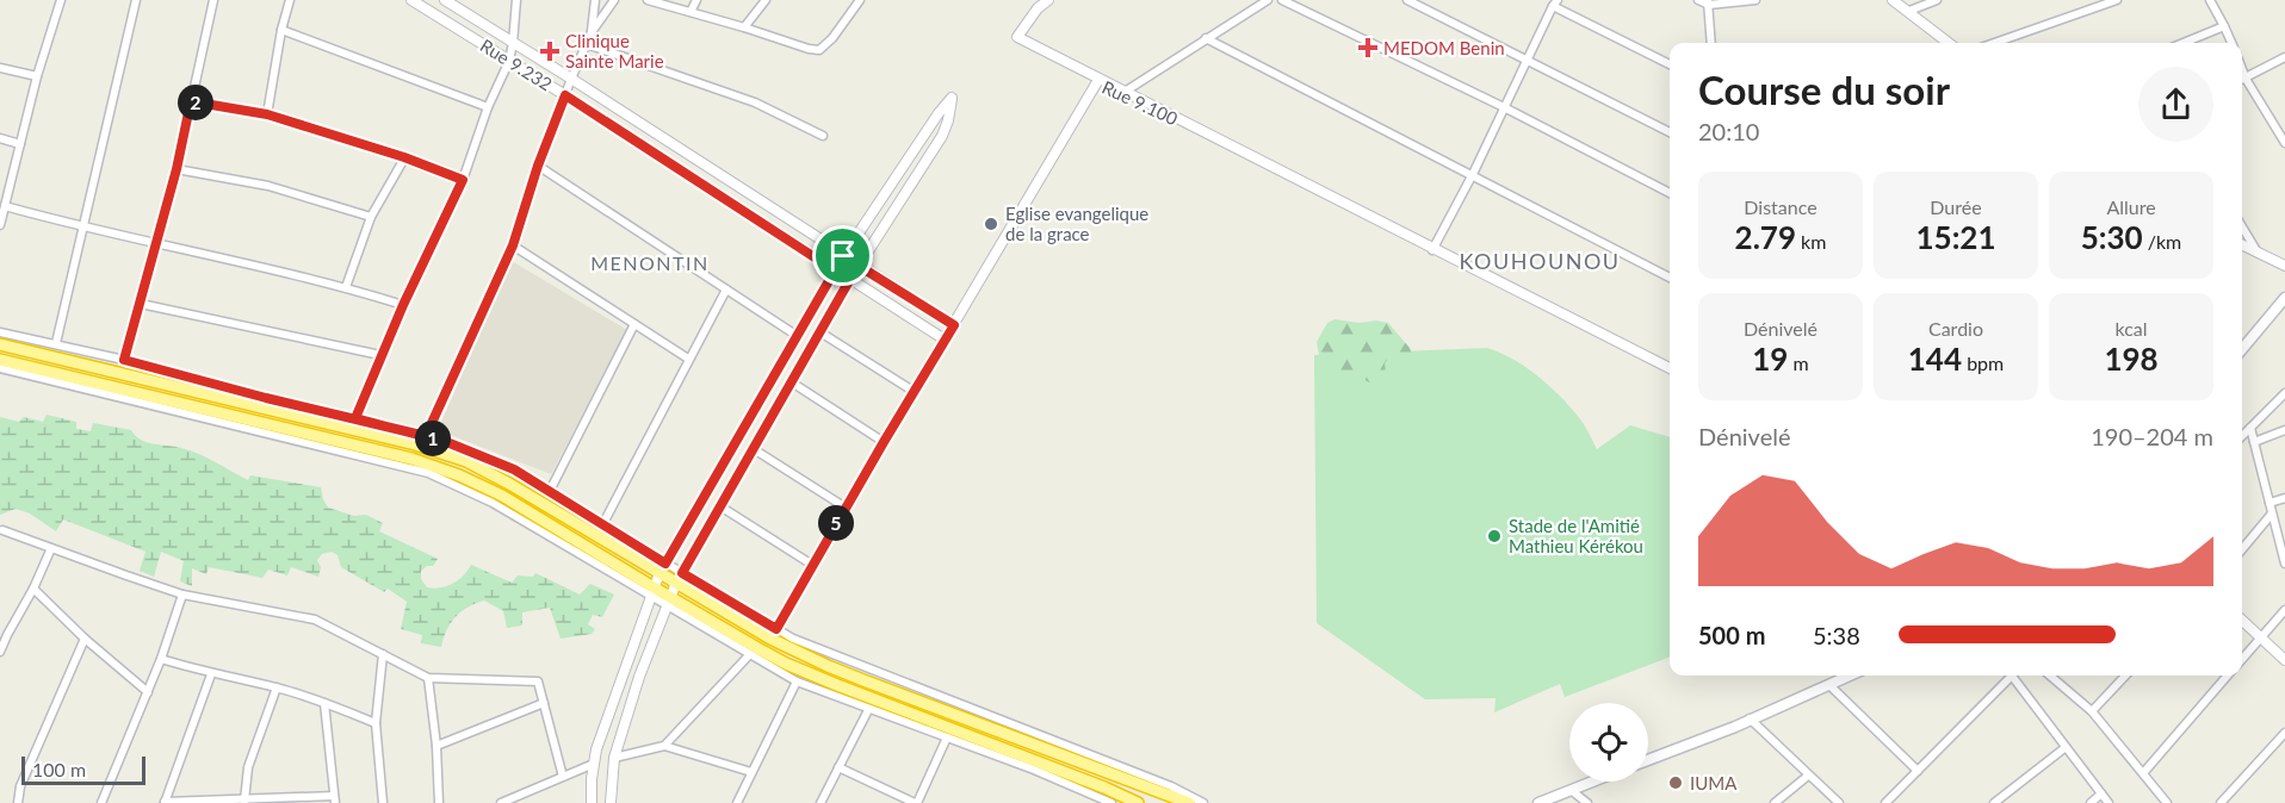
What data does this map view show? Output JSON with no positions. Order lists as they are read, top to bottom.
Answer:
{
  "streets": {
    "street": ["Rue 9.232", "Rue 9.100"]
  },
  "crossings": [
    ["Rue 9.232", "Rue 9.100"]
  ],
  "districts": ["KOUHOUNOU", "MENONTIN"],
  "places": {
    "health": ["MEDOM Benin", "Clinique Sainte Marie"],
    "other": ["Eglise evangelique de la grace", "Stade de l'Amitié Mathieu Kérékou", "IUMA"]
  },
  "scale_bar": "100 m",
  "page": {
    "heading": ["Course du soir", "20:10"],
    "pins": ["2", "1", "5"],
    "stats": [
      ["Distance", "2.79 km"],
      ["Durée", "15:21"],
      ["Allure", "5:30 /km"],
      ["Dénivelé", "19 m"],
      ["Cardio", "144 bpm"],
      ["kcal", "198"]
    ],
    "chart": ["Dénivelé", "190–204 m"],
    "list": [
      {
        "name": "500 m",
        "note": "5:38"
      }
    ],
    "scale": "100 m"
  }
}
